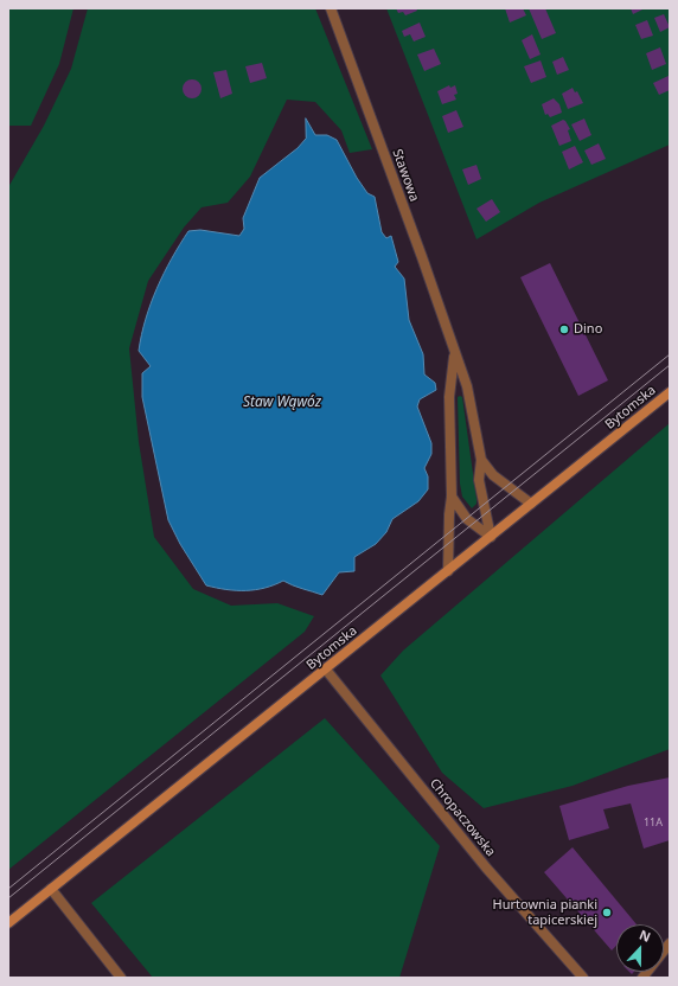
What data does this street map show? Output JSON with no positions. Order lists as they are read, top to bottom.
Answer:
{
  "streets": {
    "main road": ["Bytomska"],
    "street": ["Stawowa", "Chropaczowska"]
  },
  "crossings": [
    ["Bytomska", "Chropaczowska"]
  ],
  "water": ["Staw Wąwóz"],
  "places": ["Dino", "Hurtownia pianki tapicerskiej"],
  "house_numbers": ["11A"],
  "north": "top"
}
